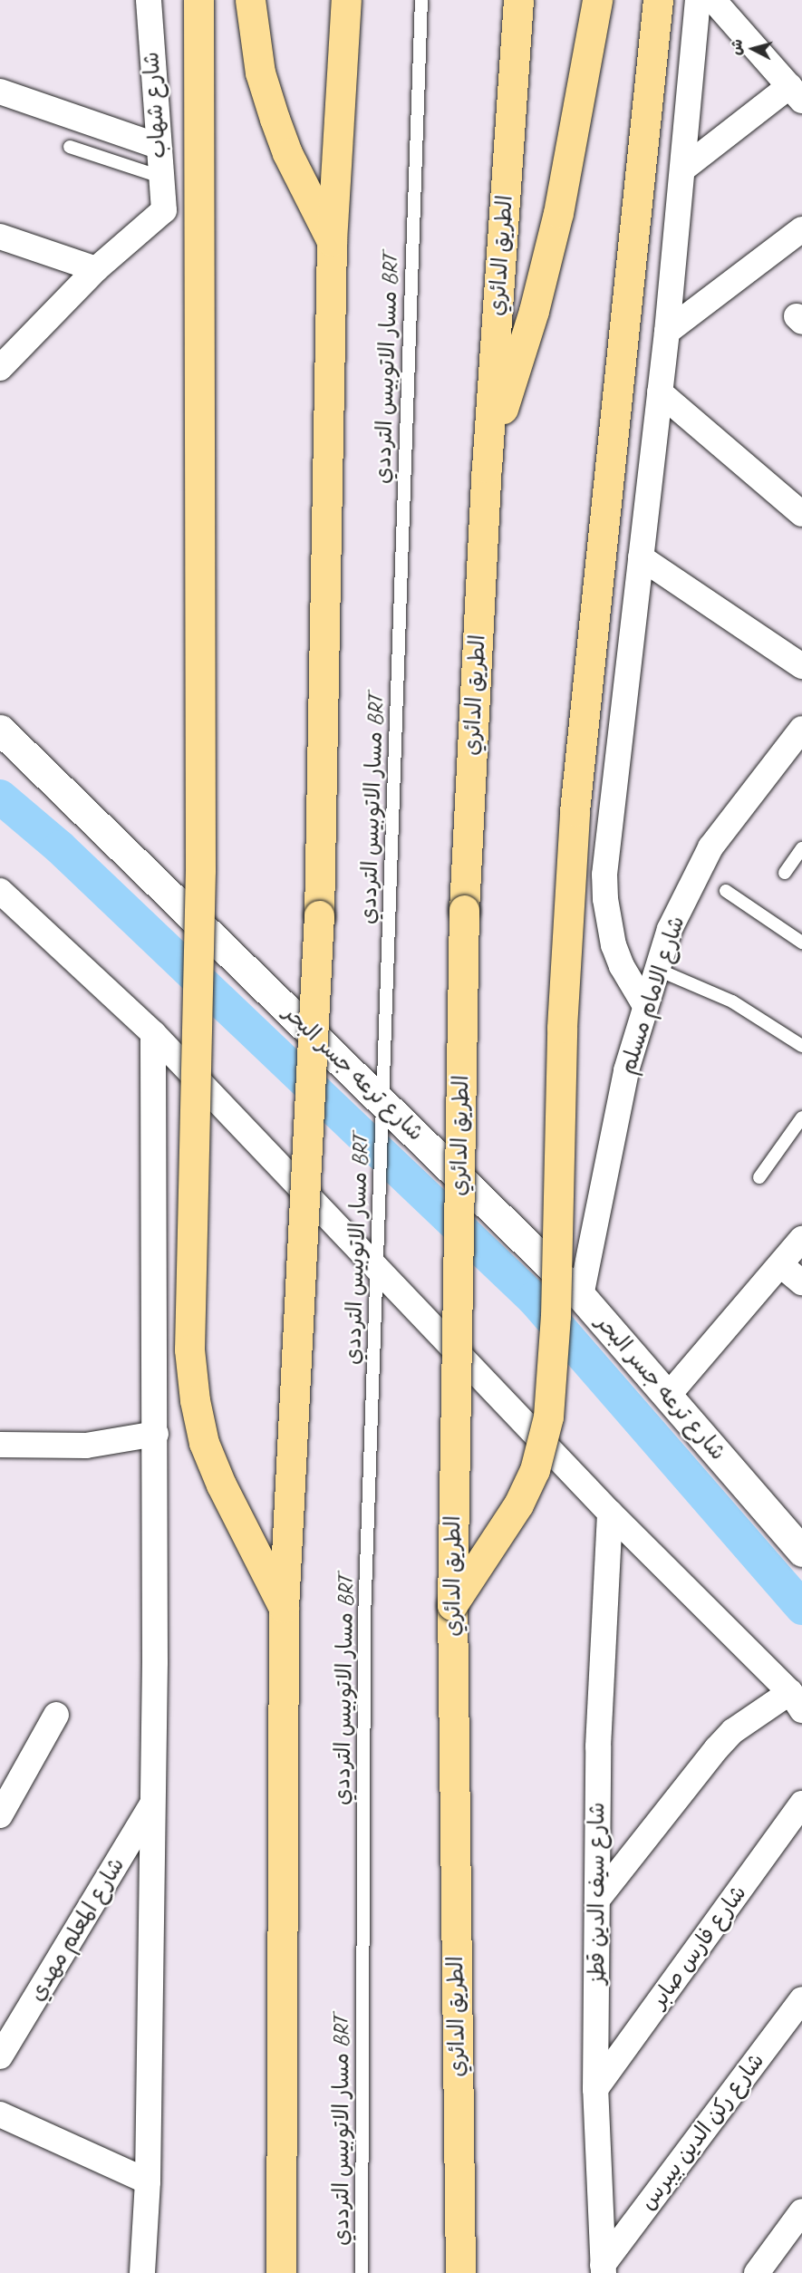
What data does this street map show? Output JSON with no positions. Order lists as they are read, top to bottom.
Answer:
{
  "streets": {
    "highway": ["الطريق الدائري"],
    "street": [
      "شارع شهاب",
      "شارع الامام مسلم",
      "شارع ترعه جسر البحر",
      "شارع سيف الدين قطز",
      "شارع المعلم مهدي",
      "شارع فارس صابر",
      "شارع ركن الدين بيبرس"
    ],
    "lane": ["مسار الاتوبيس الترددي BRT"]
  },
  "crossings": [
    ["شارع الامام مسلم", "شارع ترعه جسر البحر"],
    ["شارع سيف الدين قطز", "شارع فارس صابر"],
    ["شارع سيف الدين قطز", "شارع ركن الدين بيبرس"]
  ],
  "north": "left"
}
